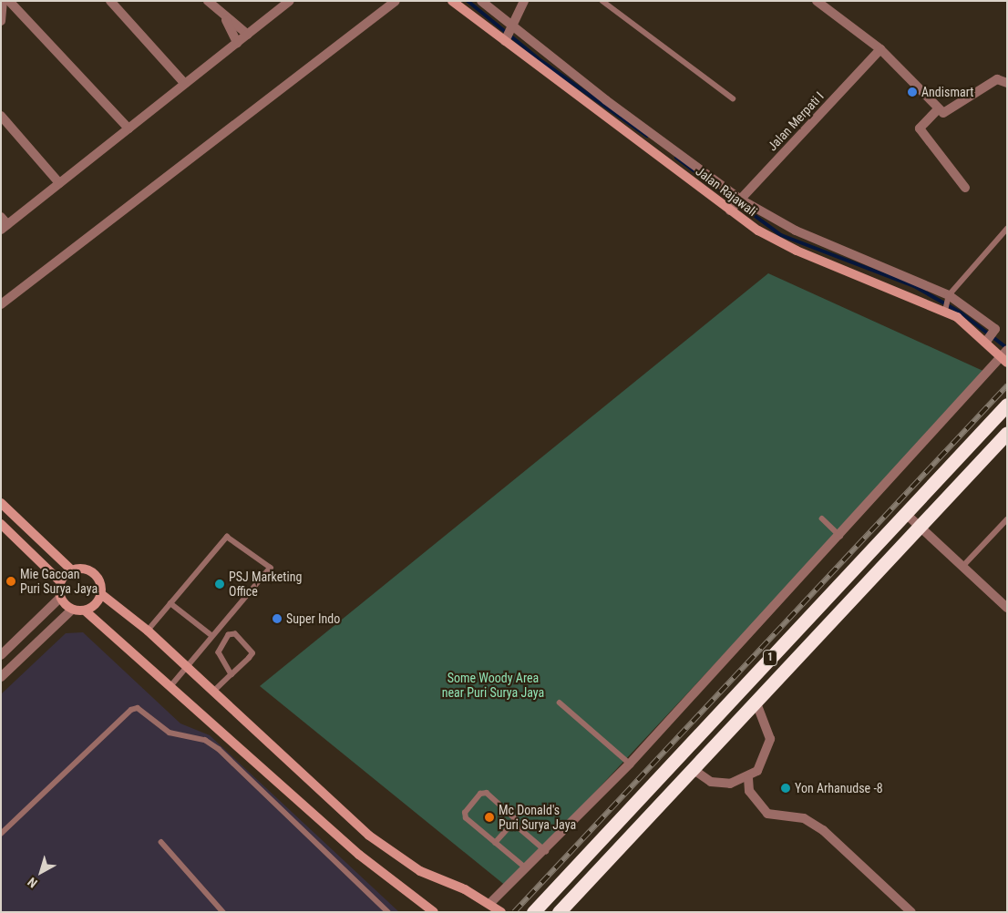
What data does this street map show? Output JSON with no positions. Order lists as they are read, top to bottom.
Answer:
{
  "streets": {
    "highway": ["1"],
    "street": ["Jalan Merpati I", "Jalan Rajawali"]
  },
  "crossings": [
    ["Jalan Merpati I", "Jalan Rajawali"]
  ],
  "parks": ["Some Woody Area near Puri Surya Jaya"],
  "places": [
    "Andismart",
    "Mie Gacoan Puri Surya Jaya",
    "PSJ Marketing Office",
    "Super Indo",
    "Yon Arhanudse -8",
    "Mc Donald's Puri Surya Jaya"
  ],
  "north": "bottom left"
}
